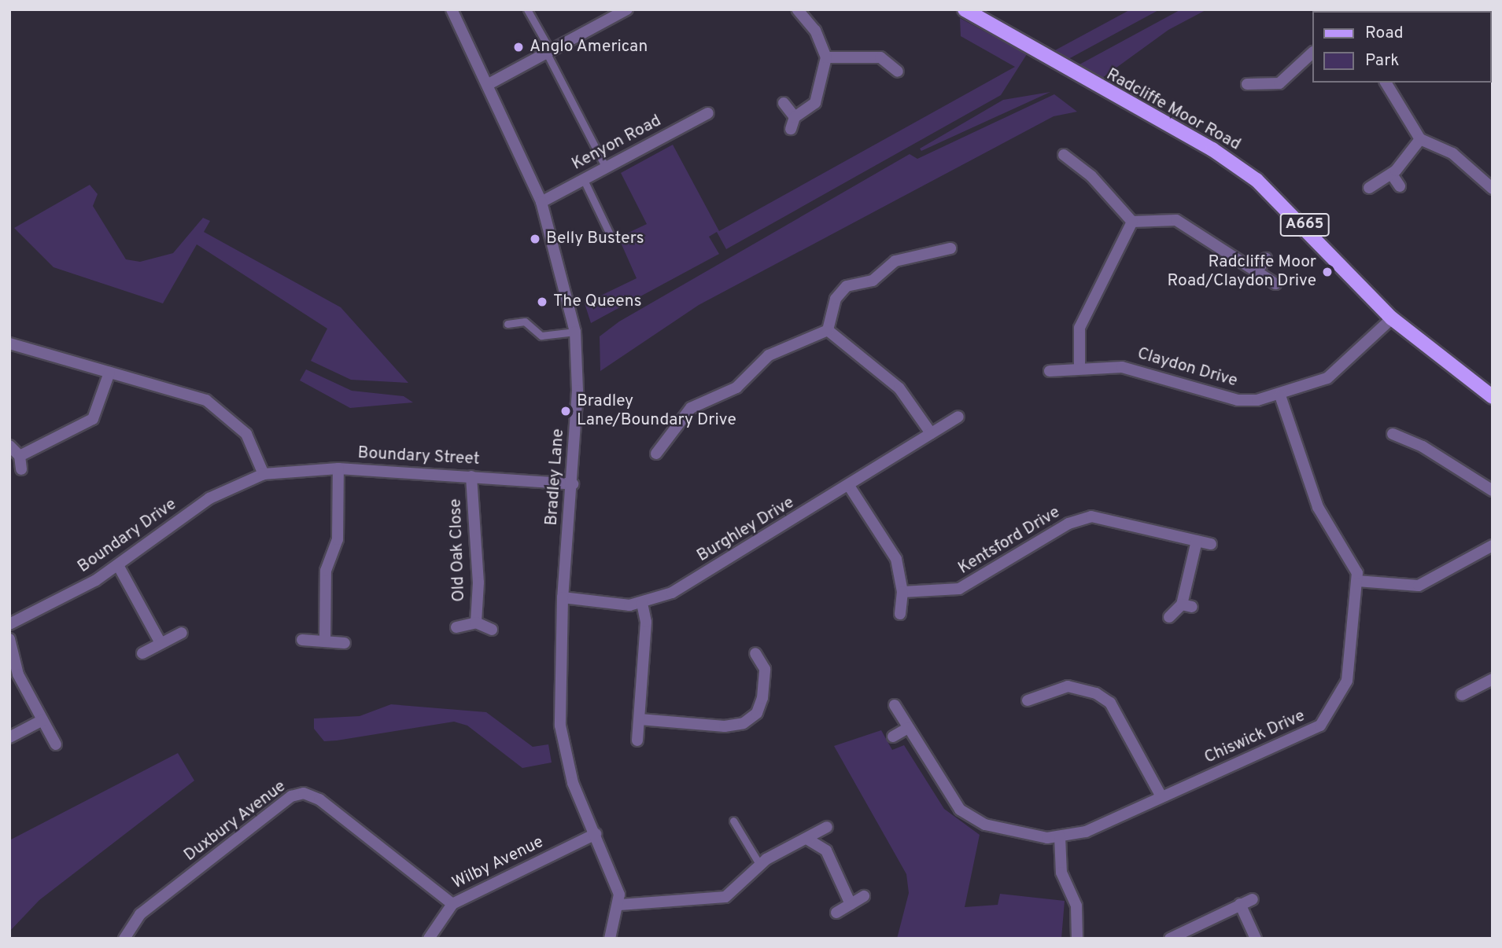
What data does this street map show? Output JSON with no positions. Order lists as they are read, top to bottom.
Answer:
{
  "streets": {
    "main road": ["Radcliffe Moor Road", "A665"],
    "street": [
      "Kenyon Road",
      "Claydon Drive",
      "Boundary Street",
      "Bradley Lane",
      "Burghley Drive",
      "Boundary Drive",
      "Kentsford Drive",
      "Old Oak Close",
      "Chiswick Drive",
      "Duxbury Avenue",
      "Wilby Avenue"
    ]
  },
  "crossings": [
    ["Radcliffe Moor Road", "Claydon Drive"],
    ["Kenyon Road", "Bradley Lane"],
    ["Claydon Drive", "Chiswick Drive"],
    ["Boundary Street", "Bradley Lane"],
    ["Boundary Street", "Boundary Drive"],
    ["Boundary Street", "Old Oak Close"],
    ["Bradley Lane", "Burghley Drive"],
    ["Bradley Lane", "Wilby Avenue"],
    ["Duxbury Avenue", "Wilby Avenue"]
  ],
  "places": [
    "Anglo American",
    "Belly Busters",
    "Radcliffe Moor Road/Claydon Drive",
    "The Queens",
    "Bradley Lane/Boundary Drive"
  ],
  "legend": ["Road", "Park"]
}
